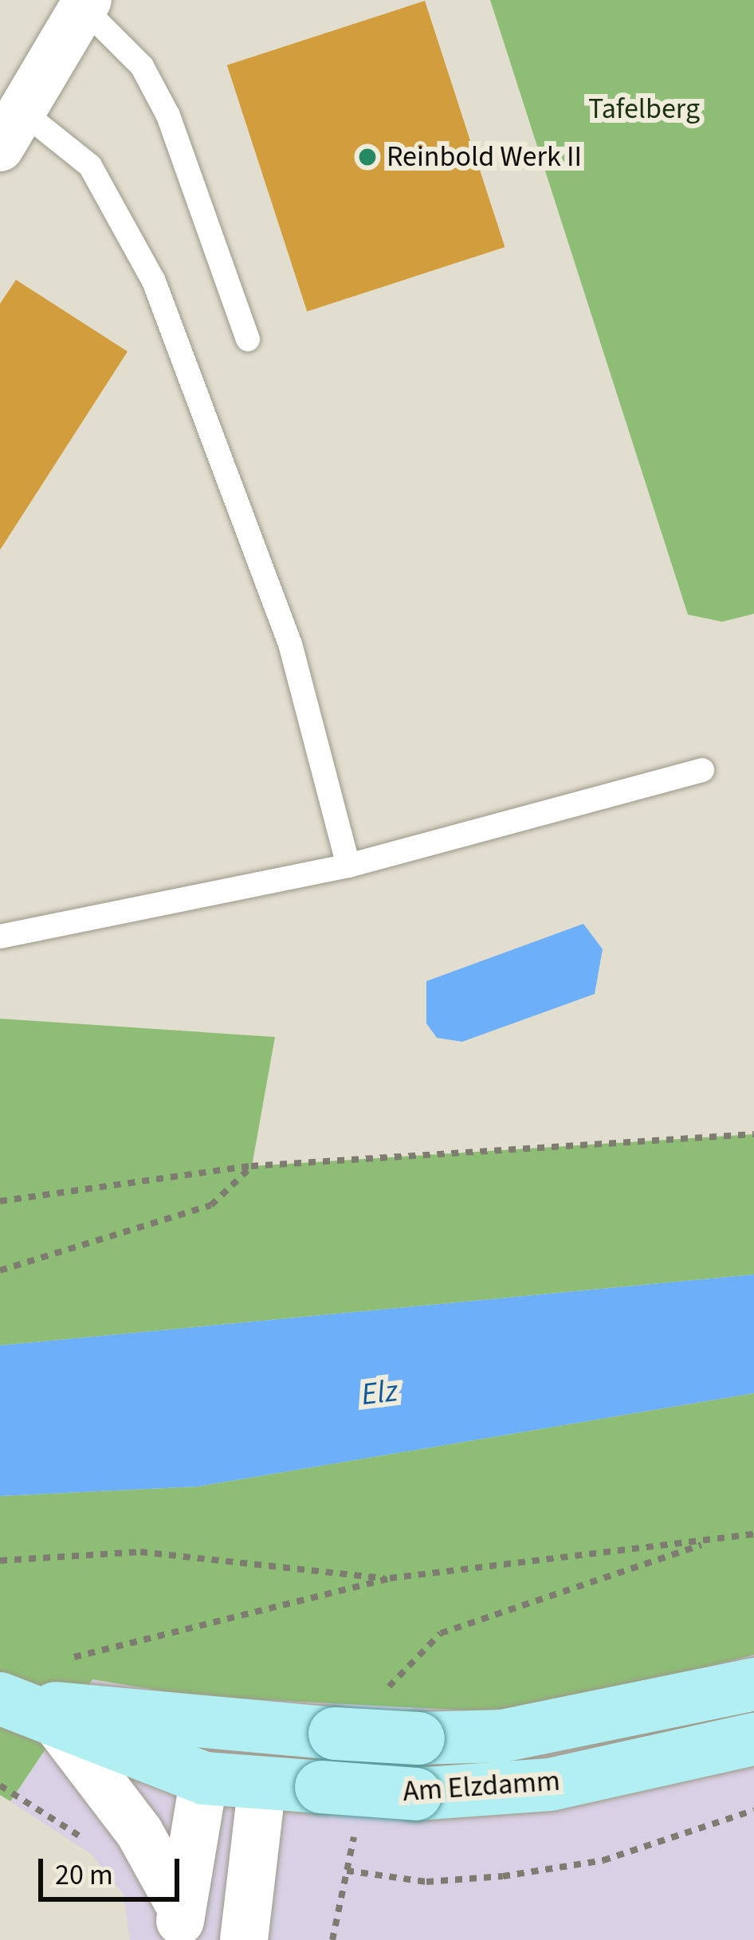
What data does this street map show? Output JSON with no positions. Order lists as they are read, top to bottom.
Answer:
{
  "streets": {
    "main road": ["Am Elzdamm"]
  },
  "water": ["Elz"],
  "parks": ["Tafelberg"],
  "places": ["Reinbold Werk II"],
  "scale_bar": "20 m"
}
